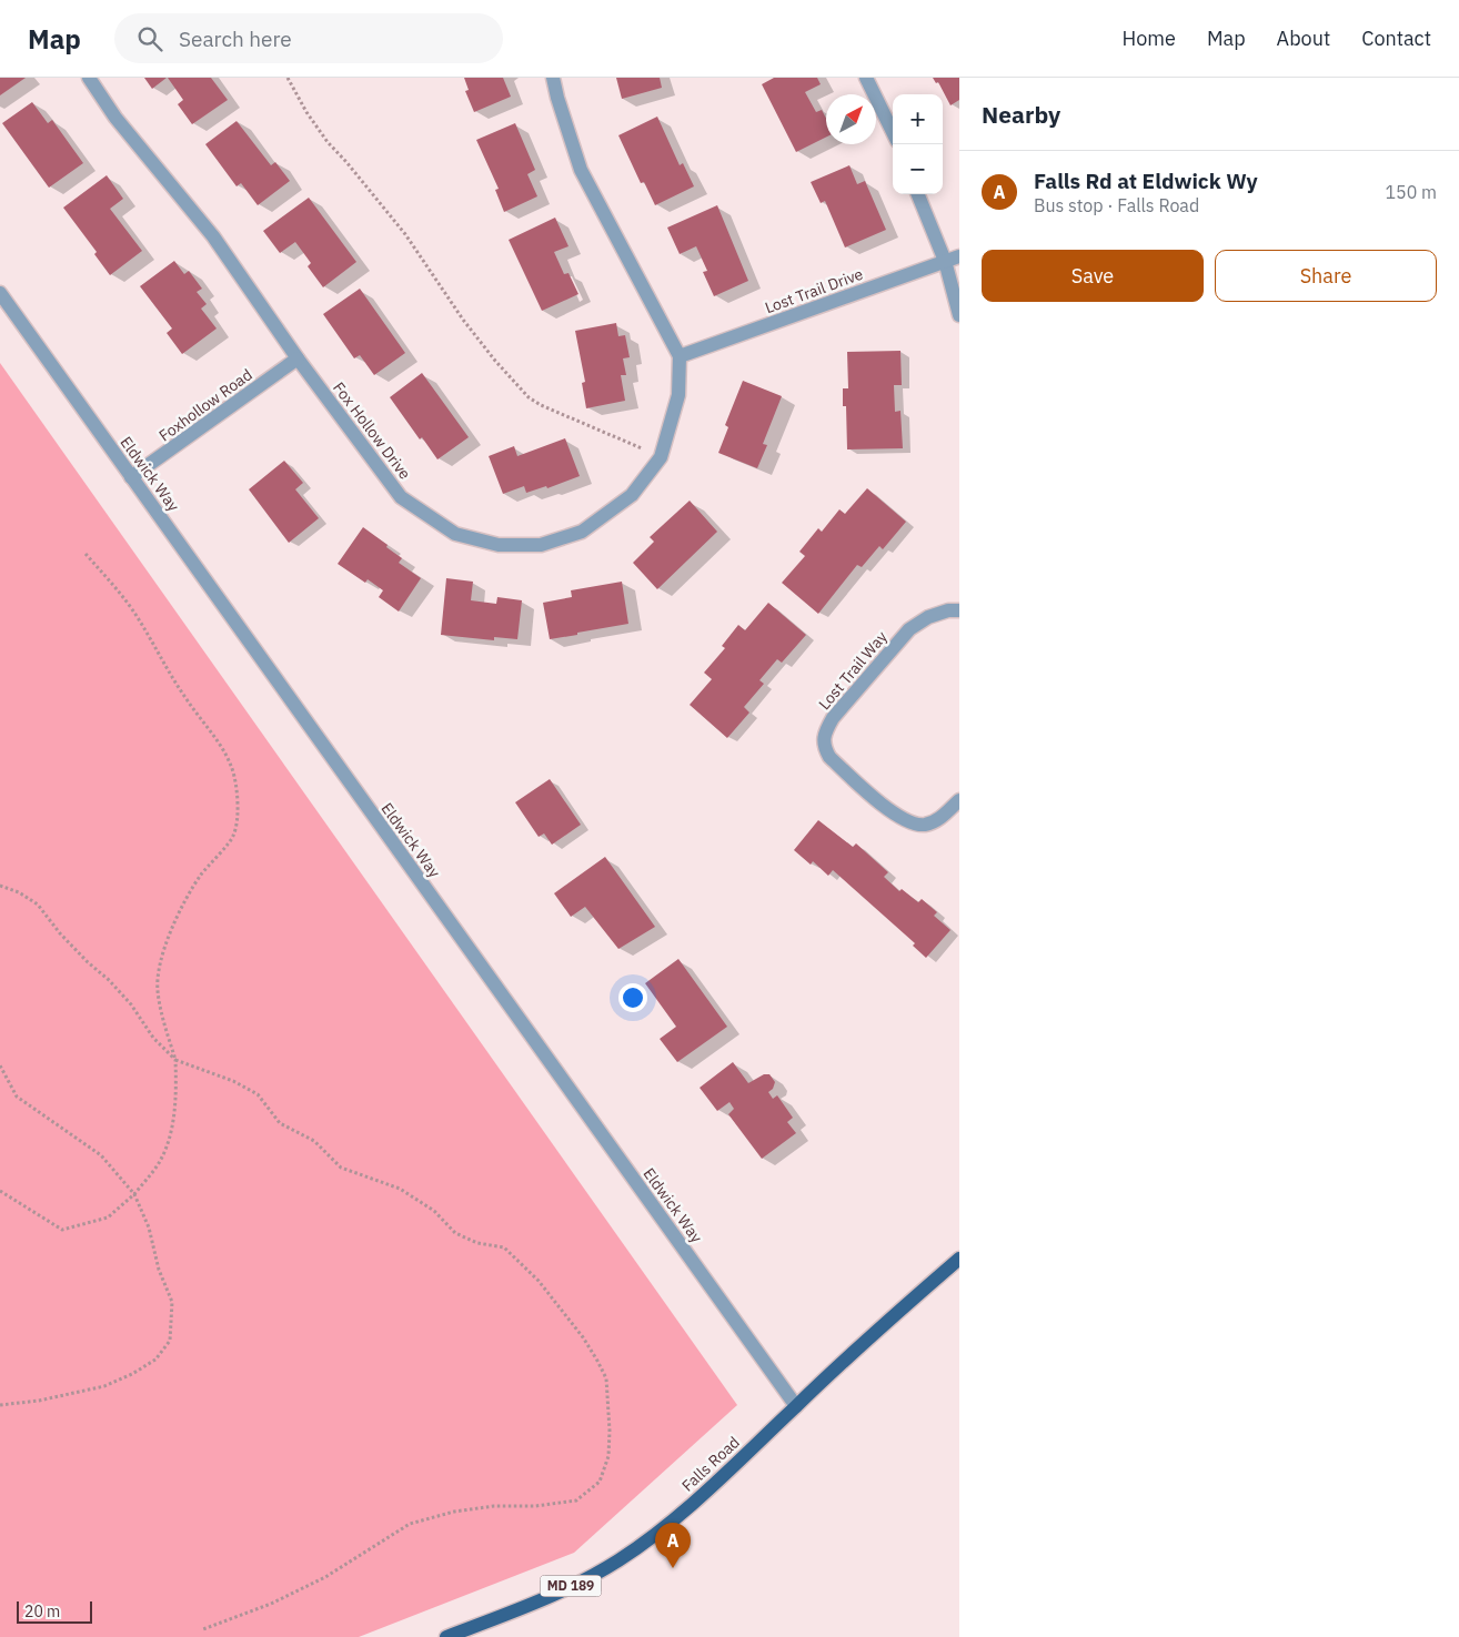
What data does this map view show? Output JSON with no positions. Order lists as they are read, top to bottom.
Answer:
{
  "streets": {
    "main road": ["Falls Road", "MD 189"],
    "street": [
      "Lost Trail Drive",
      "Foxhollow Road",
      "Fox Hollow Drive",
      "Eldwick Way",
      "Lost Trail Way"
    ]
  },
  "crossings": [
    ["Lost Trail Drive", "Fox Hollow Drive"],
    ["Foxhollow Road", "Fox Hollow Drive"],
    ["Foxhollow Road", "Eldwick Way"],
    ["Eldwick Way", "Falls Road"]
  ],
  "scale_bar": "20 m",
  "north": "top right",
  "page": {
    "header": "Map",
    "search": "Search here",
    "nav": [
      "Home",
      "Map",
      "About",
      "Contact"
    ],
    "heading": "Nearby",
    "map_buttons": ["+", "−"],
    "list": [
      {
        "mark": "A",
        "name": "Falls Rd at Eldwick Wy",
        "note": "Bus stop · Falls Road",
        "value": "150 m"
      }
    ],
    "buttons": ["Save", "Share"],
    "pins": "A",
    "scale": "20 m"
  }
}
